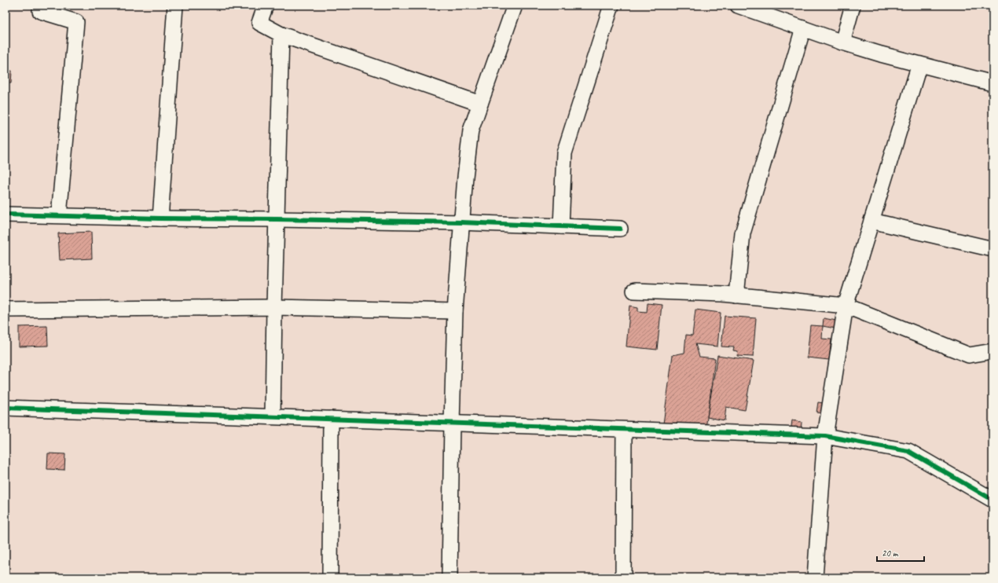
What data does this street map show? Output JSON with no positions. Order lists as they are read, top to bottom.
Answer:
{
  "scale_bar": "20 m"
}
